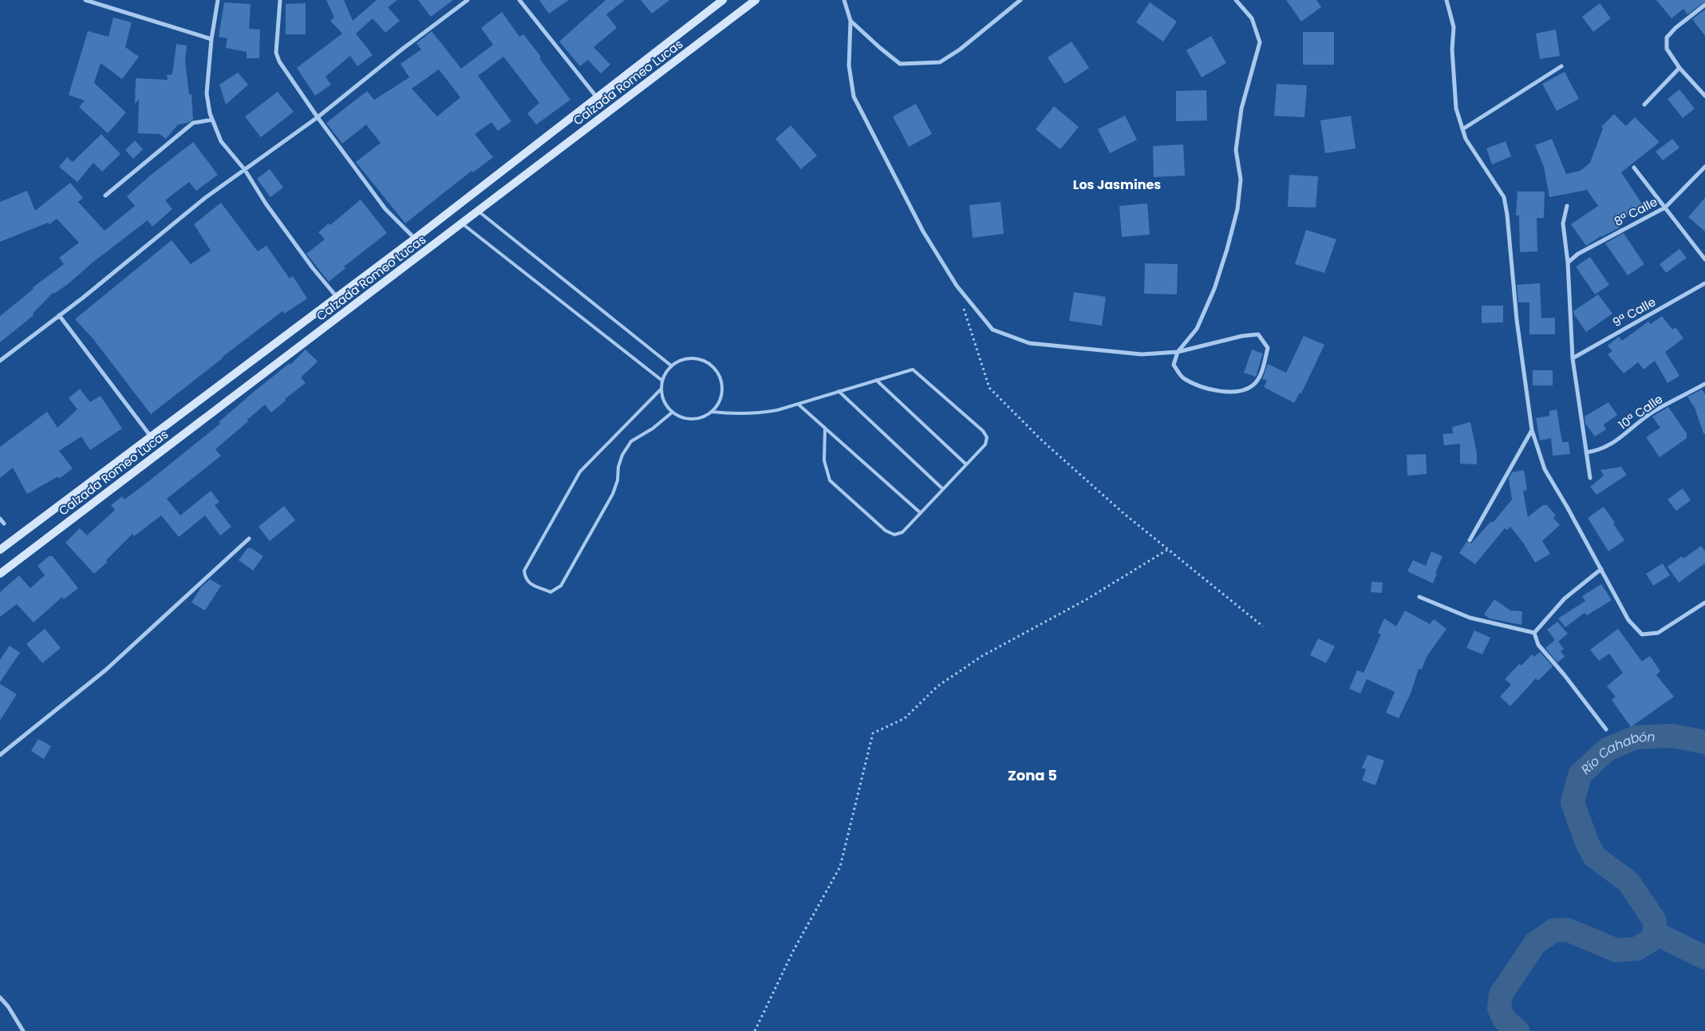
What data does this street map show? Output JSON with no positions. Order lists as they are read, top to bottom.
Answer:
{
  "streets": {
    "street": [
      "Calzada Romeo Lucas",
      "8ª Calle",
      "9ª Calle",
      "10ª Calle"
    ]
  },
  "districts": ["Los Jasmines", "Zona 5"],
  "water": ["Río Cahabón"]
}
